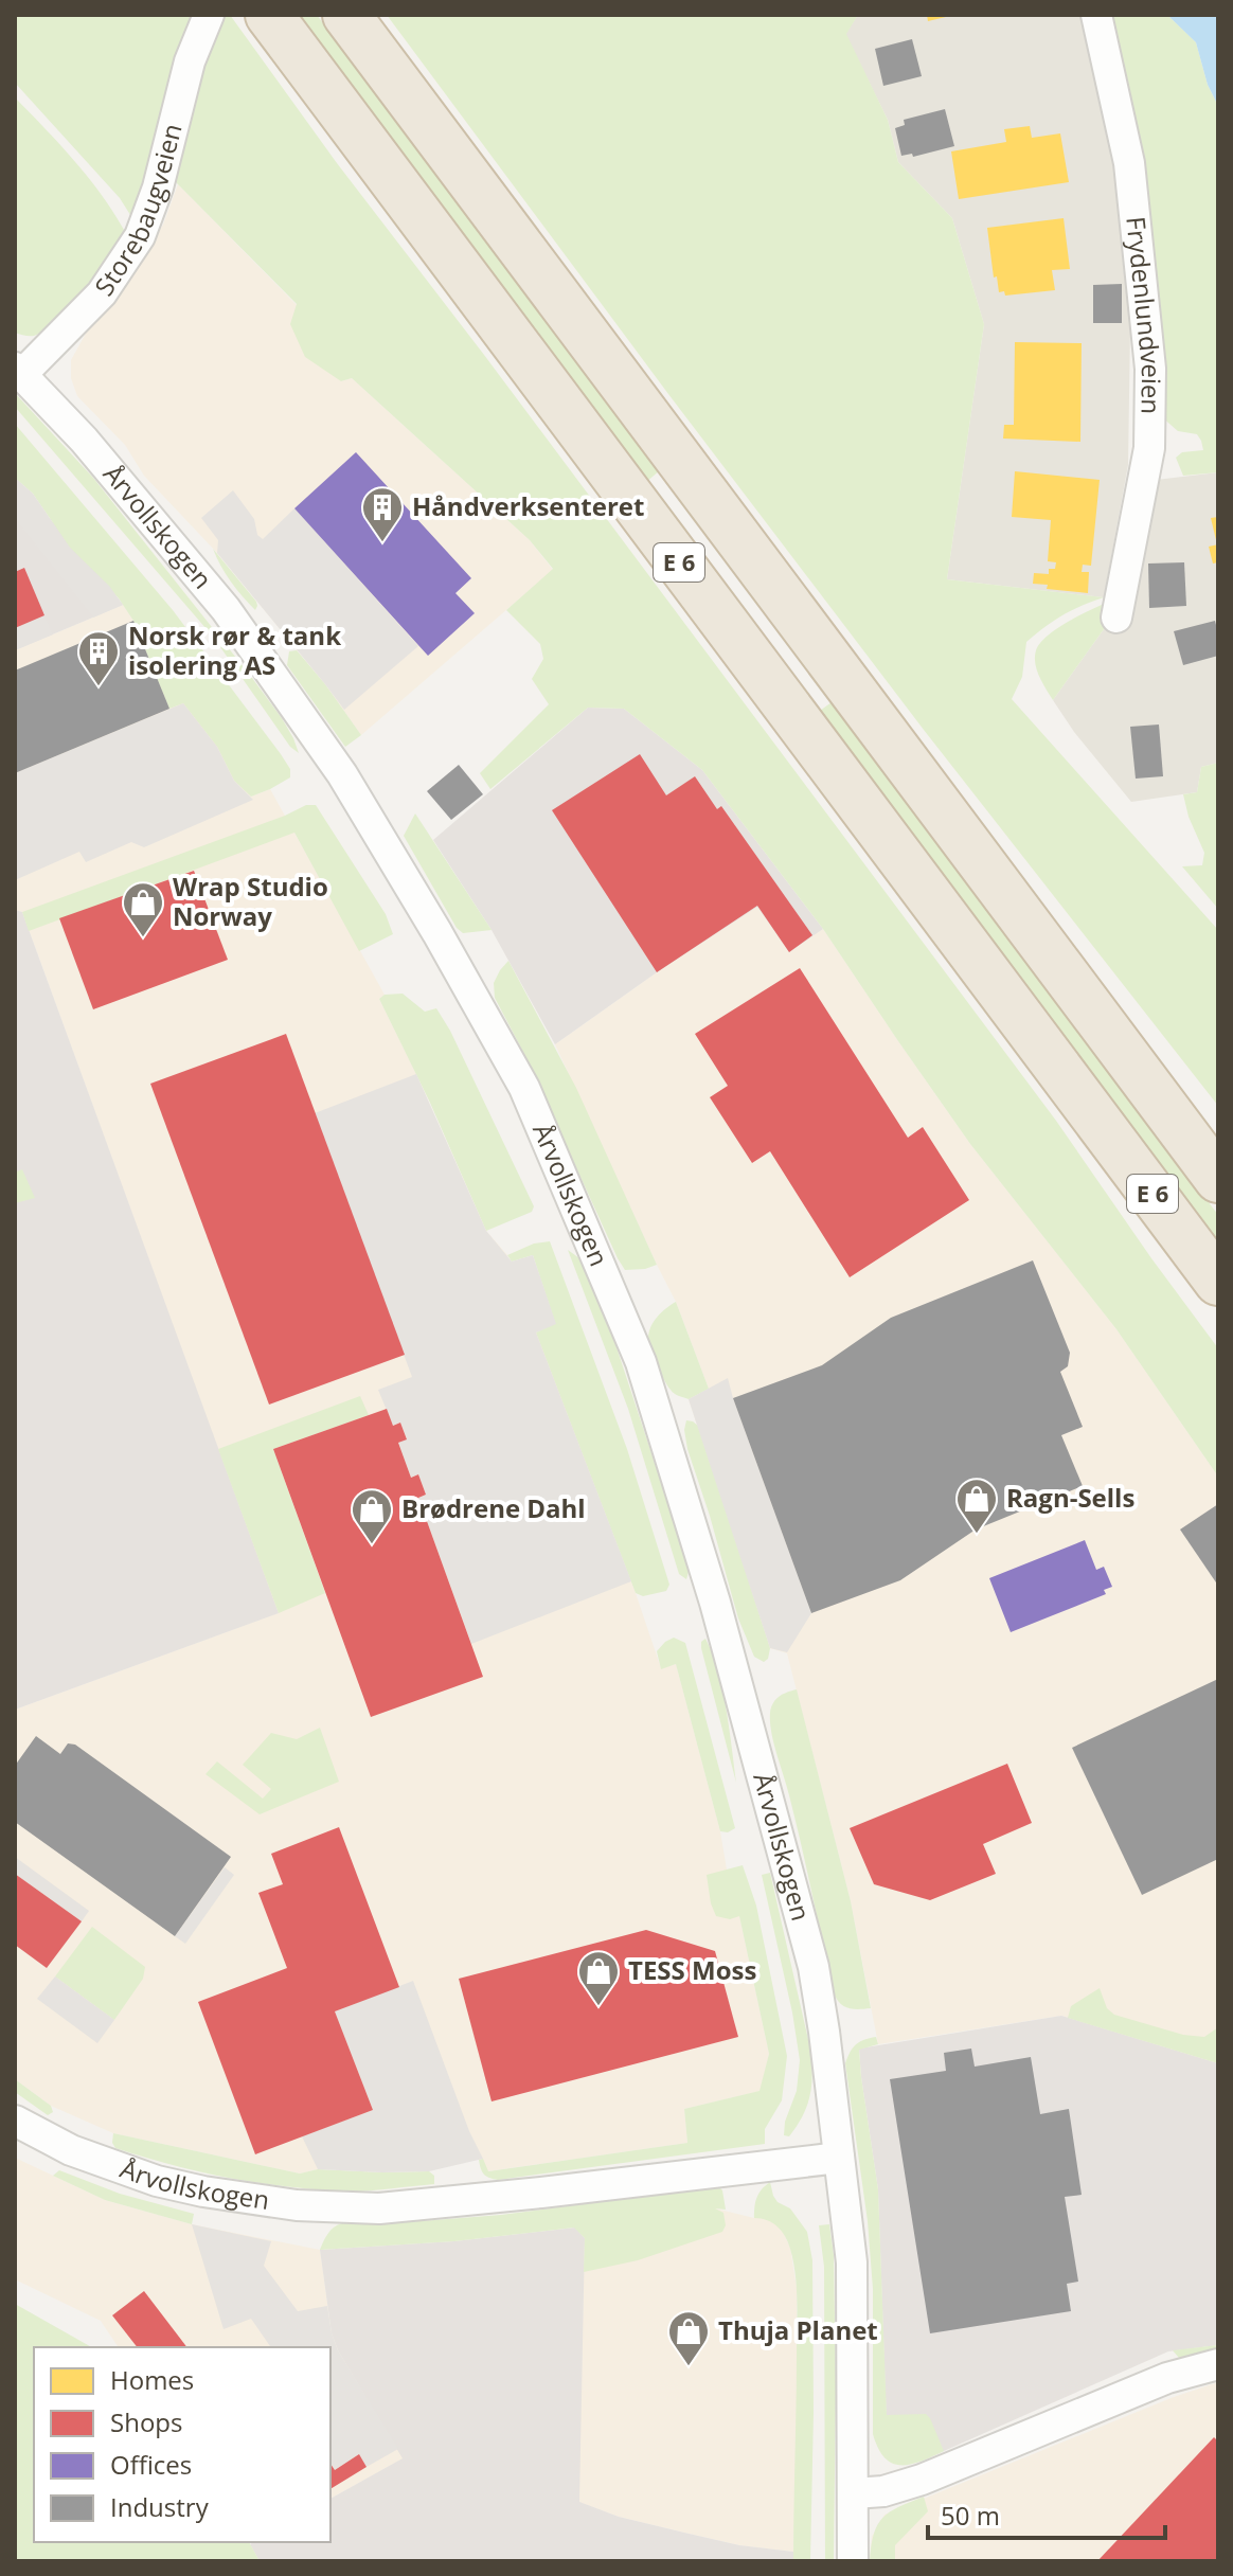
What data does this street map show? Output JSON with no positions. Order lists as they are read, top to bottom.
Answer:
{
  "streets": {
    "highway": ["E 6"],
    "street": ["Storebaugveien", "Frydenlundveien", "Årvollskogen"]
  },
  "crossings": [
    ["Storebaugveien", "Årvollskogen"]
  ],
  "places": {
    "building": ["Håndverksenteret", "Norsk rør & tank isolering AS"],
    "shop": [
      "Wrap Studio Norway",
      "Ragn-Sells",
      "Brødrene Dahl",
      "TESS Moss",
      "Thuja Planet"
    ]
  },
  "legend": [
    "Homes",
    "Shops",
    "Offices",
    "Industry"
  ],
  "scale_bar": "50 m"
}
